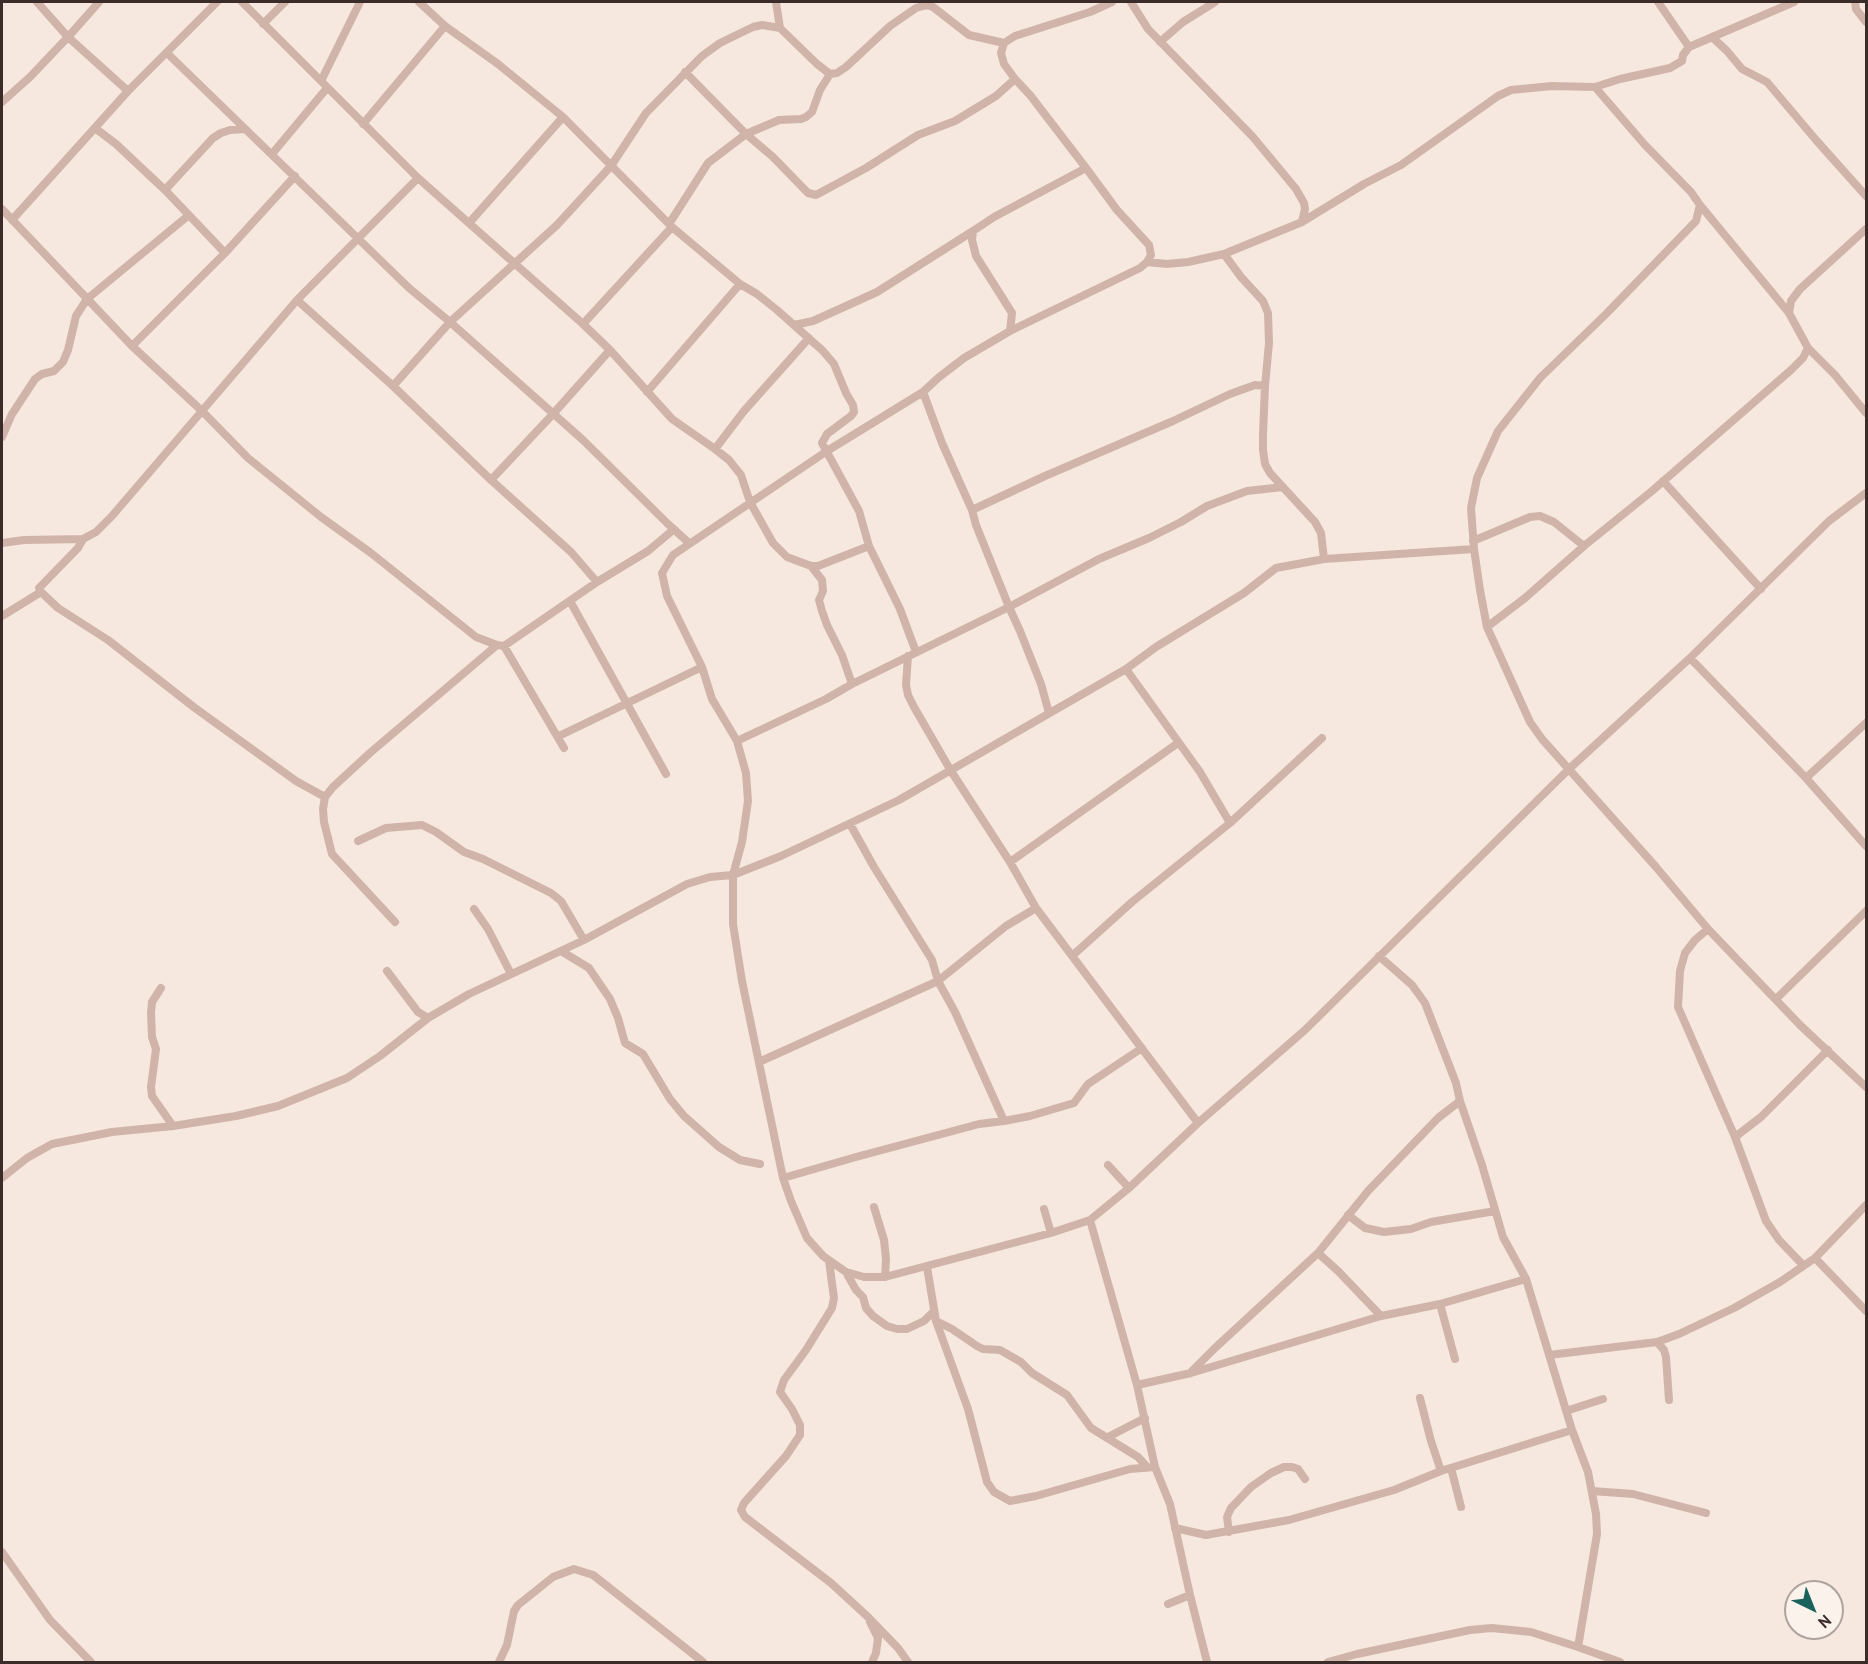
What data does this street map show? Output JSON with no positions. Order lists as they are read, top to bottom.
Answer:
{
  "north": "bottom right"
}
